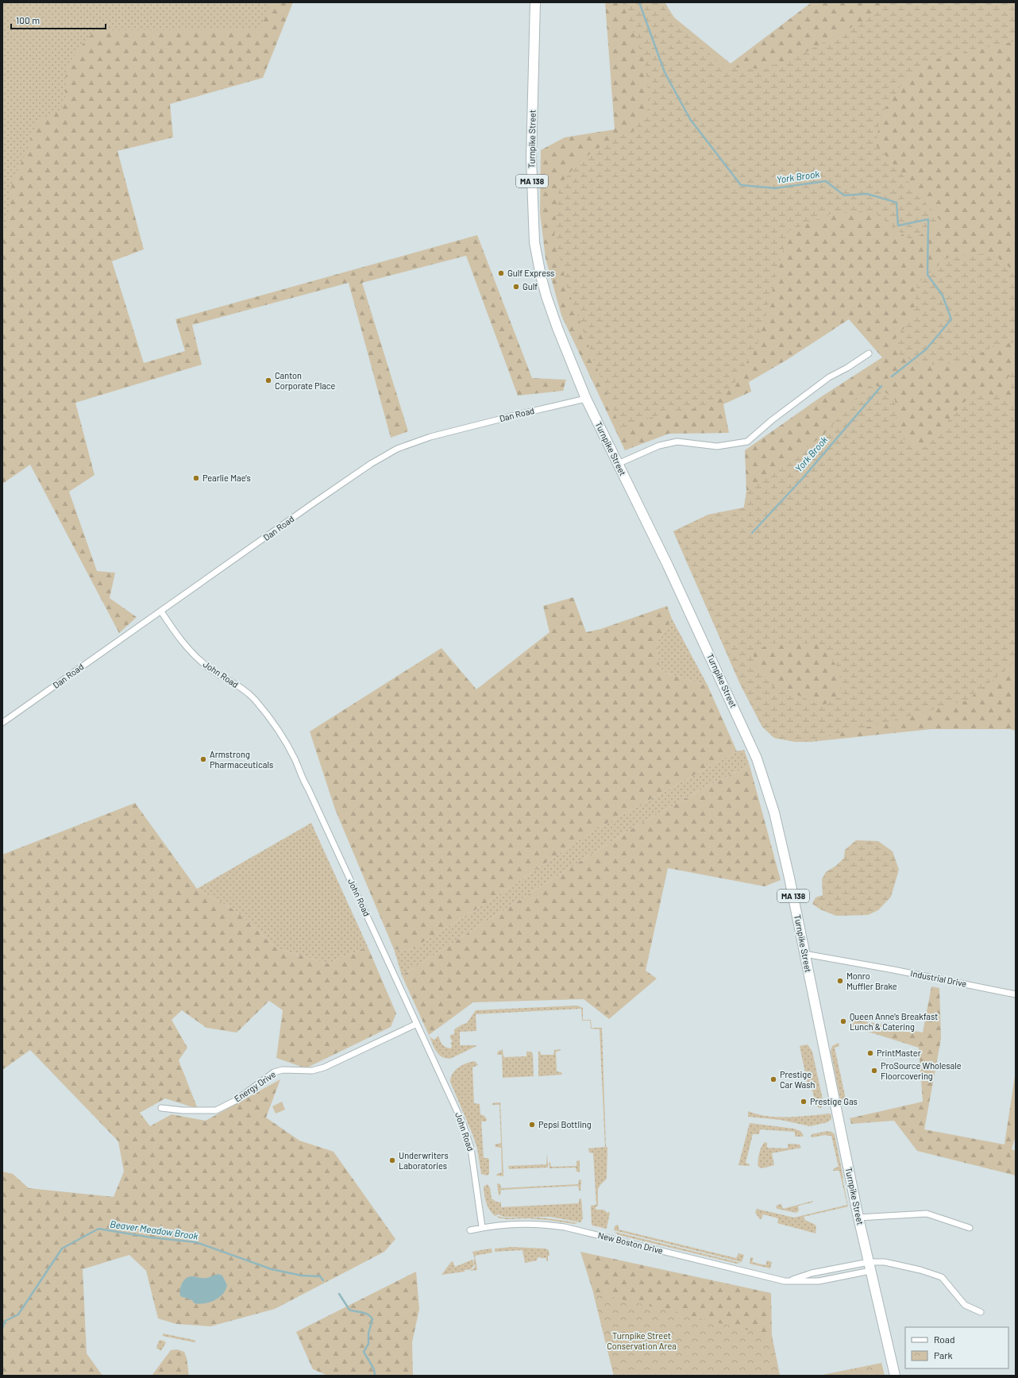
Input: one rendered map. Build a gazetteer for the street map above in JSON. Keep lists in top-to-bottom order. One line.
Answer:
{"streets":{"main road":["Turnpike Street","MA 138"],"street":["Dan Road","John Road","Industrial Drive","Energy Drive","New Boston Drive"]},"crossings":[["Turnpike Street","Dan Road"],["Turnpike Street","Industrial Drive"],["Turnpike Street","New Boston Drive"],["Dan Road","John Road"],["John Road","Energy Drive"],["John Road","New Boston Drive"]],"water":["York Brook","Beaver Meadow Brook"],"parks":["Turnpike Street Conservation Area"],"places":["Gulf Express","Gulf","Canton Corporate Place","Pearlie Mae's","Armstrong Pharmaceuticals","Monro Muffler Brake","Queen Anne's Breakfast Lunch & Catering","PrintMaster","ProSource Wholesale Floorcovering","Prestige Car Wash","Prestige Gas","Pepsi Bottling","Underwriters Laboratories"],"legend":["Road","Park"],"scale_bar":"100 m"}
